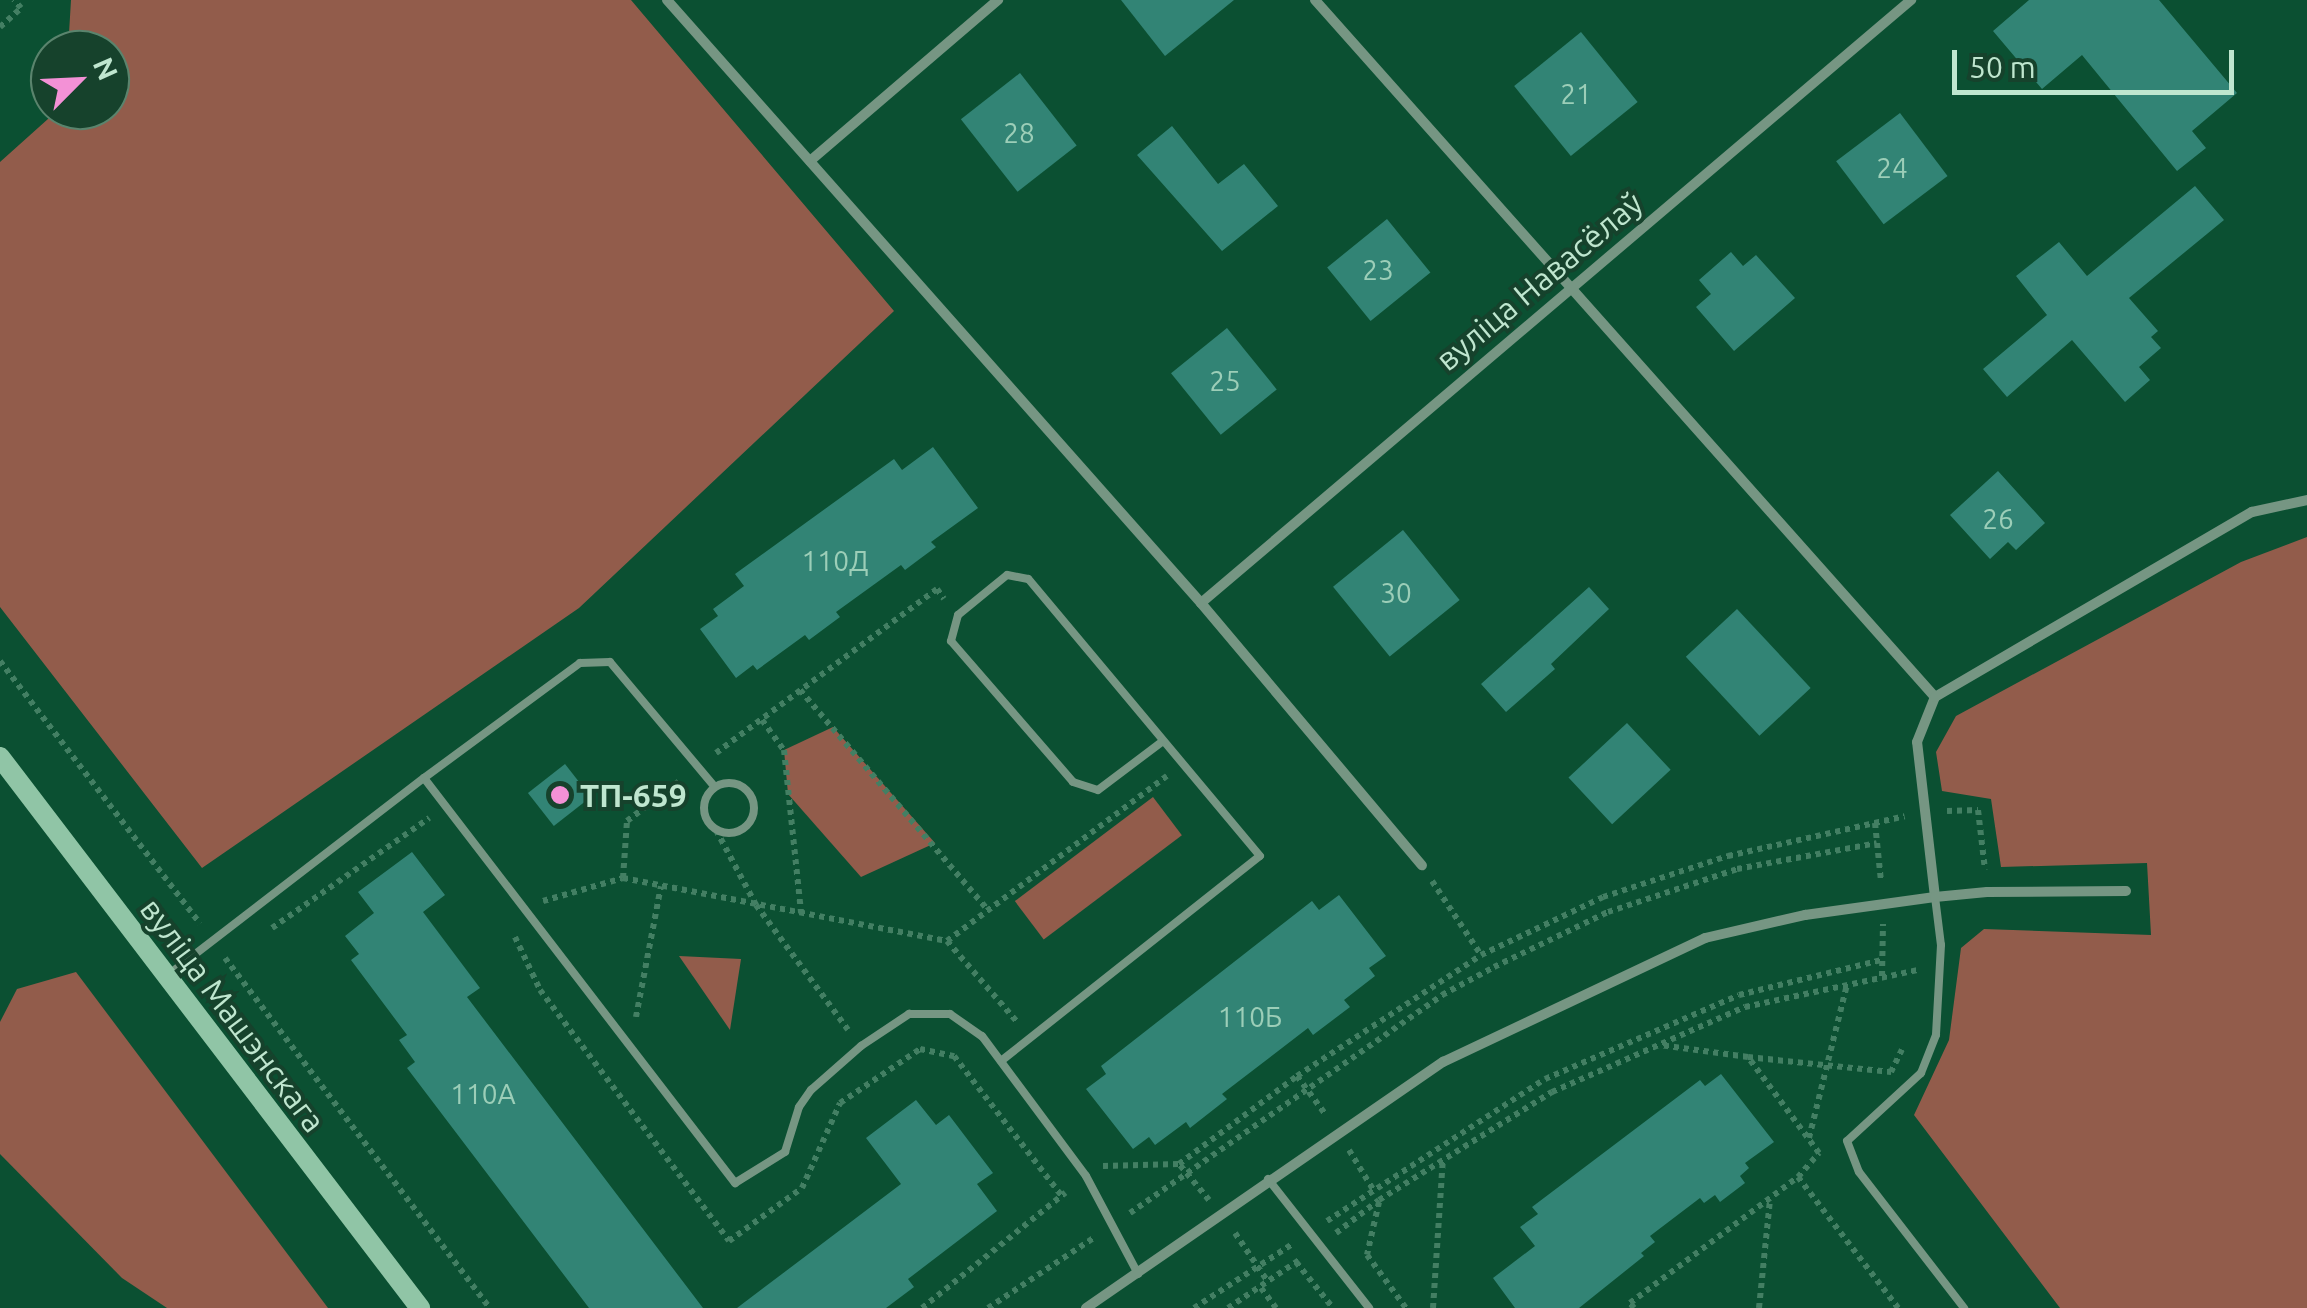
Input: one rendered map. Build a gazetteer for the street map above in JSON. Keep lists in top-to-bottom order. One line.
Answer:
{"streets":{"main road":["вуліца Машэнскага"],"street":["вуліца Навасёлаў"]},"places":["ТП-659"],"house_numbers":["21","28","24","23","25","26","110Д","30","110Б","110А"],"scale_bar":"50 m","north":"top right"}
